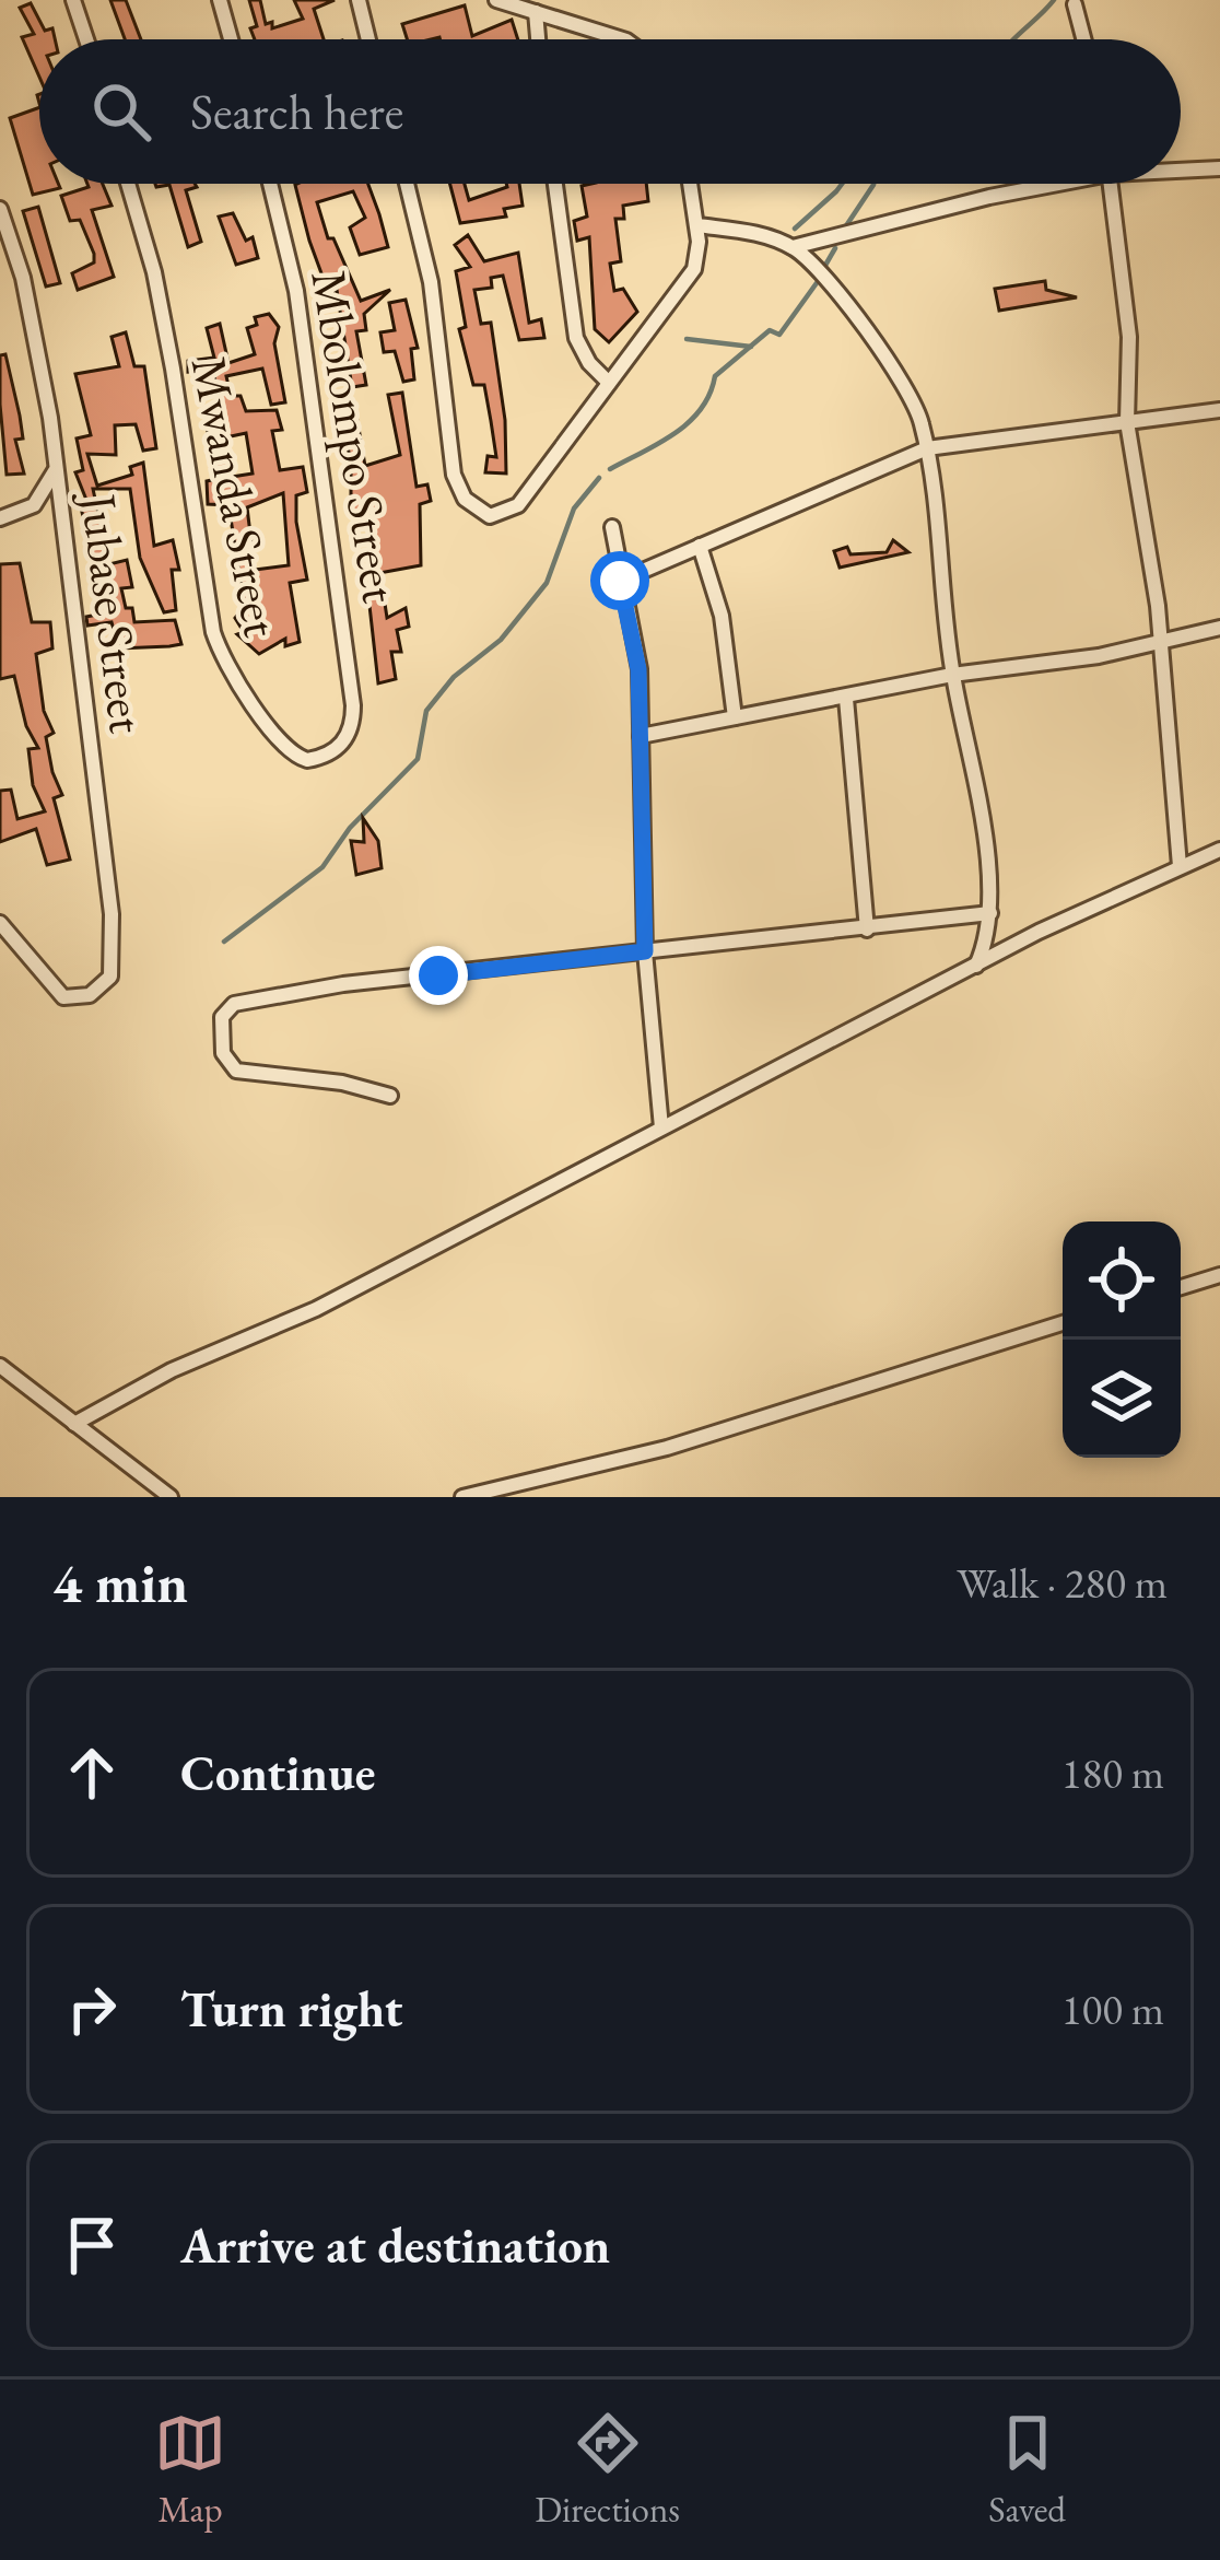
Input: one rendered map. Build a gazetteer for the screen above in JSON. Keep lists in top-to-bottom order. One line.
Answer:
{"streets":{"street":["Mbolompo Street","Mwanda Street","Jubase Street"]},"crossings":[["Mbolompo Street","Mwanda Street"]],"page":{"search":"Search here","heading":["4 min","Walk · 280 m"],"list":[["Continue","180 m"],["Turn right","100 m"],"Arrive at destination"],"nav":["Map","Directions","Saved"]}}
